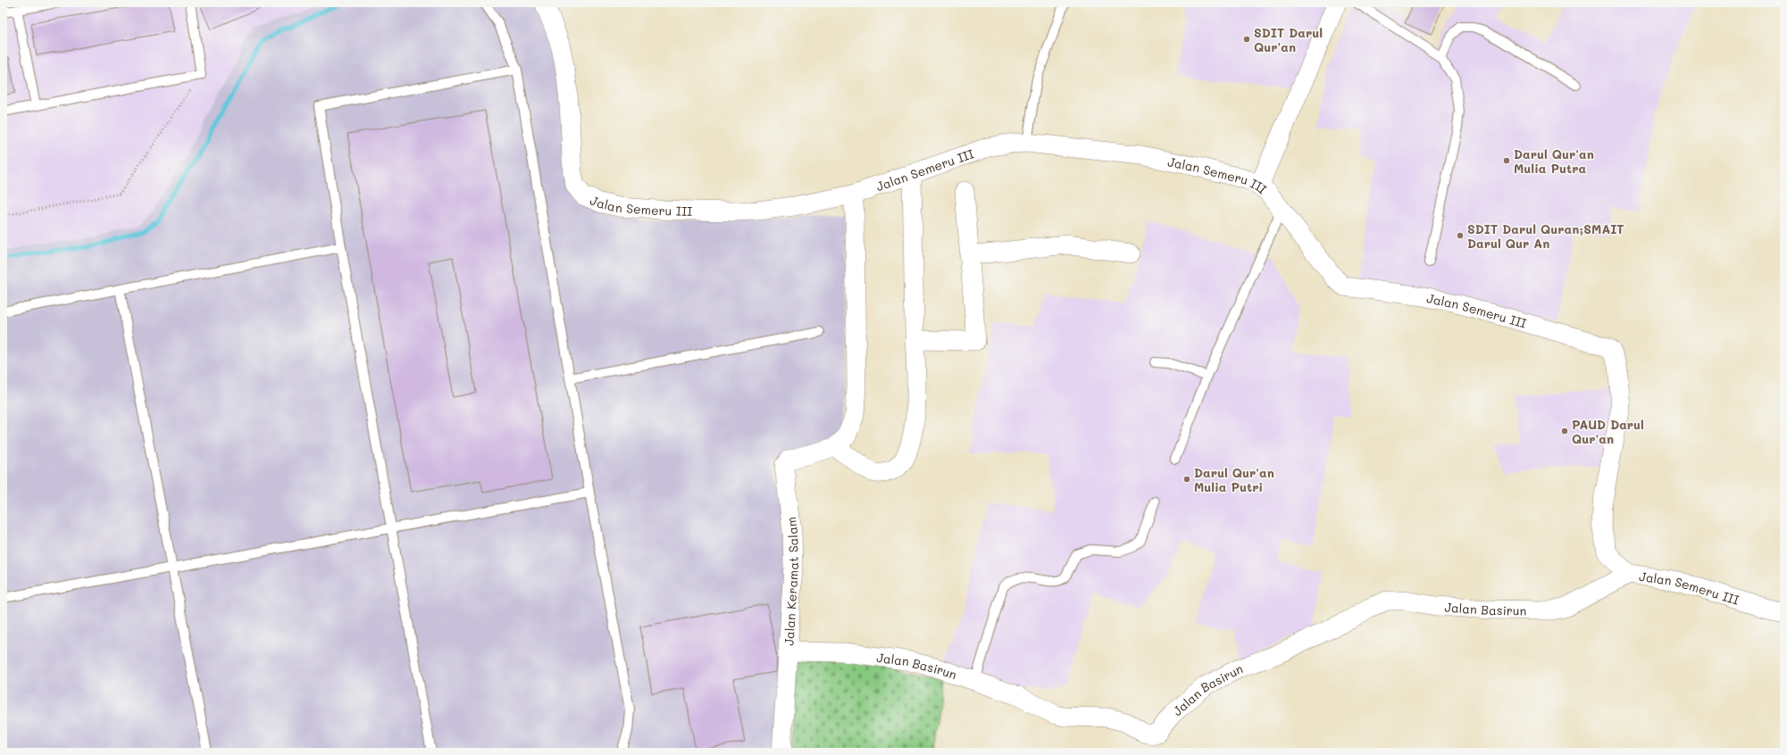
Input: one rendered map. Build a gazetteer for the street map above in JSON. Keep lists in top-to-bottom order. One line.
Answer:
{"streets":{"street":["Jalan Semeru III","Jalan Keramat Salam","Jalan Basirun"]},"crossings":[["Jalan Semeru III","Jalan Basirun"],["Jalan Keramat Salam","Jalan Basirun"]],"places":["SDIT Darul Qur'an","Darul Qur'an Mulia Putra","SDIT Darul Quran;SMAIT Darul Qur An","PAUD Darul Qur'an","Darul Qur'an Mulia Putri"]}
